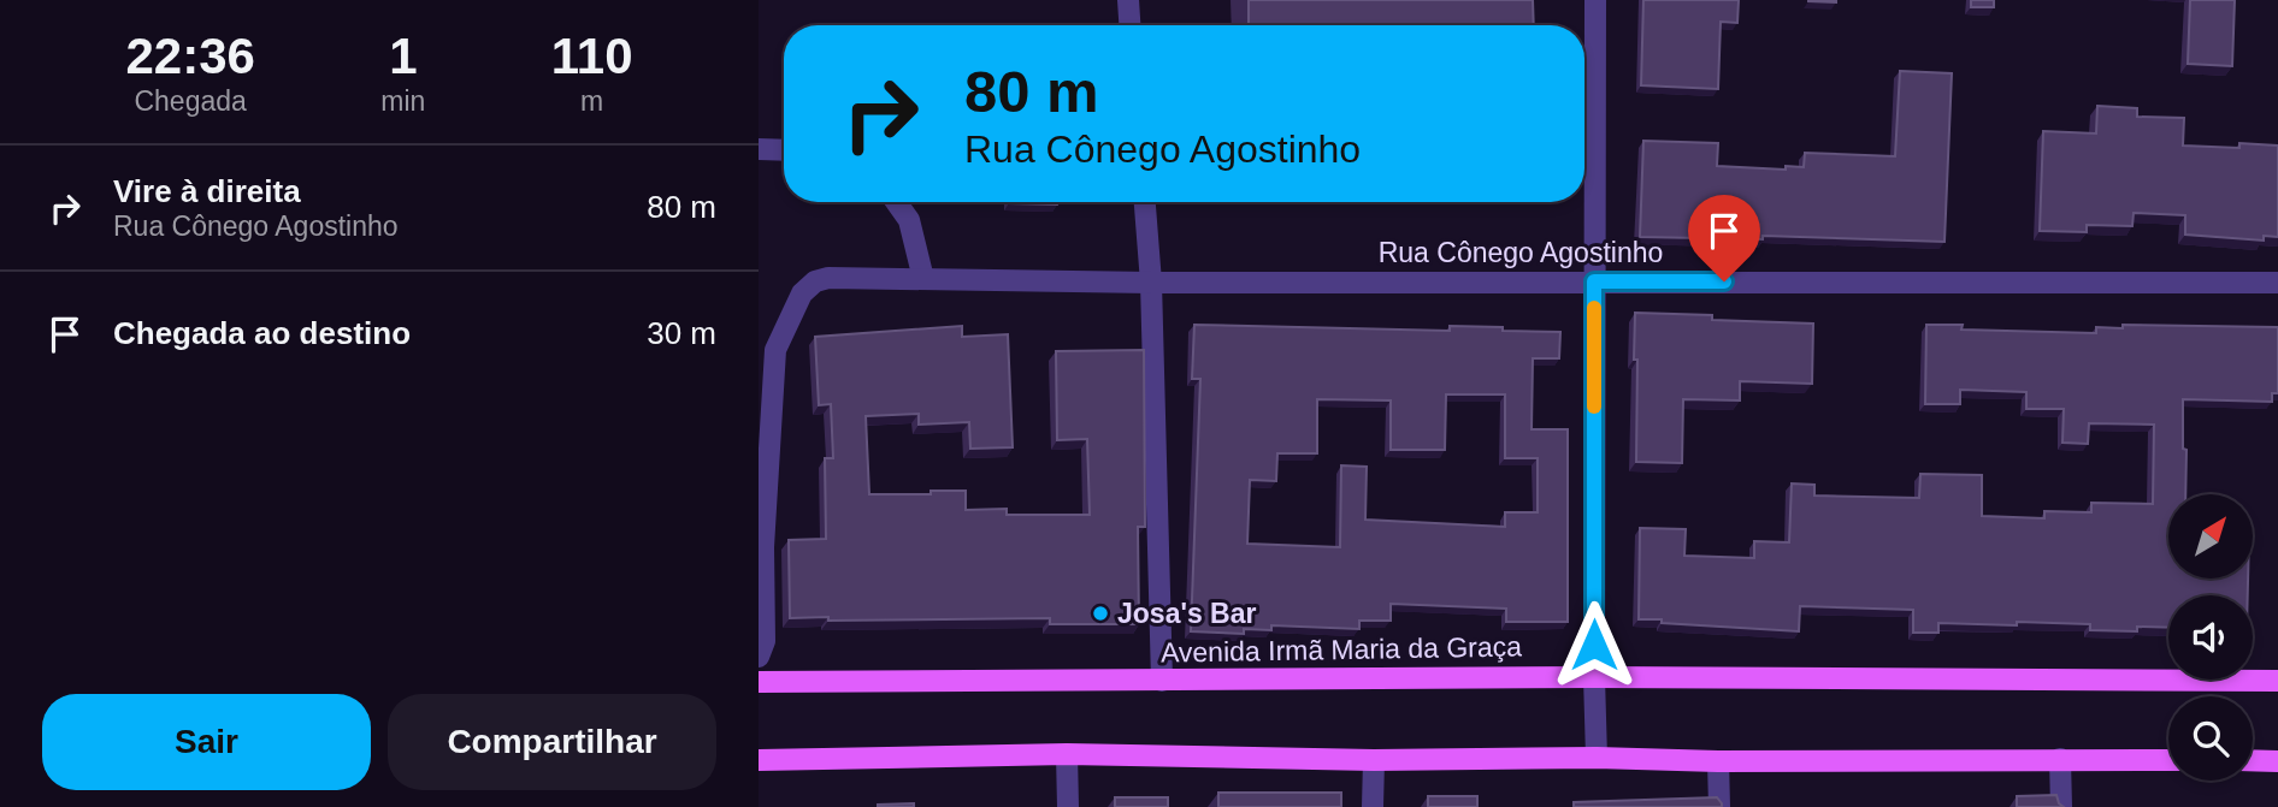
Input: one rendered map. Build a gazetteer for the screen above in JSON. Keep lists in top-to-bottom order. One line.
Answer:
{"streets":{"main road":["Avenida Irmã Maria da Graça"],"street":["Rua Cônego Agostinho"]},"places":["Josa's Bar"],"north":"top right","page":{"eta":["22:36","Chegada","1","min","110","m"],"turn":["80 m","Rua Cônego Agostinho"],"list":[{"name":"Vire à direita","note":"Rua Cônego Agostinho","value":"80 m"},{"name":"Chegada ao destino","value":"30 m"}],"buttons":["Sair","Compartilhar"]}}
